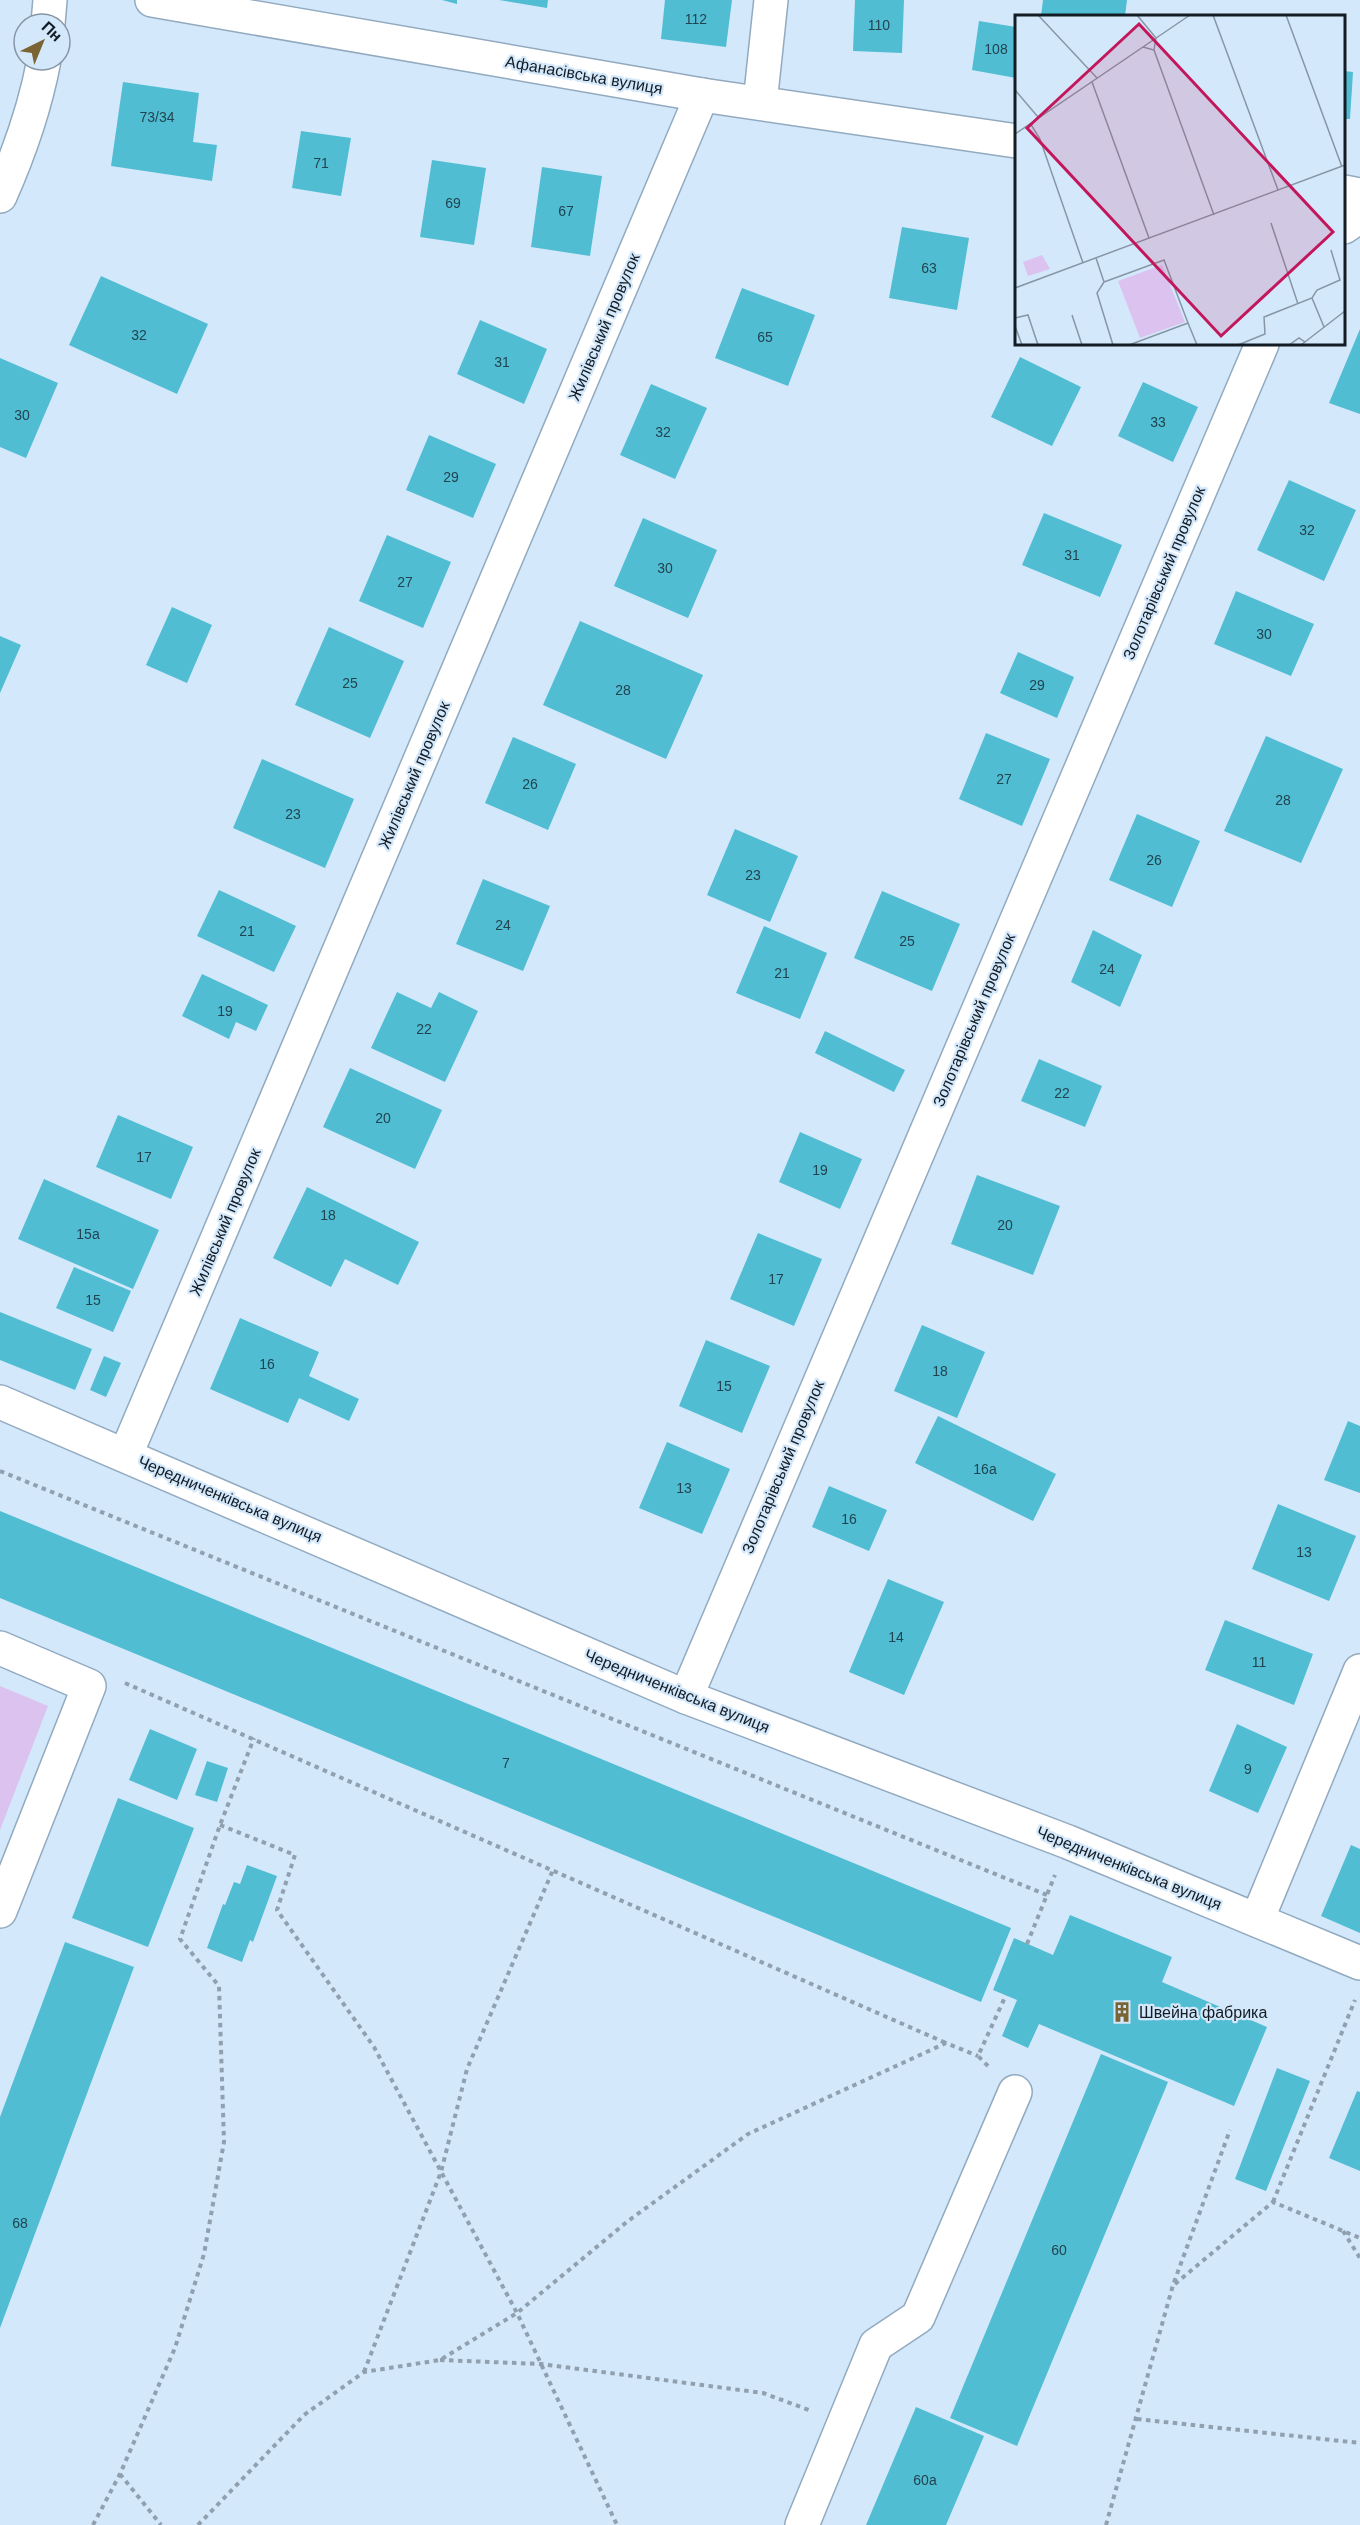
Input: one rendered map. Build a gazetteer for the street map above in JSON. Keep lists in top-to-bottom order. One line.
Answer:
{"streets":{"street":["Афанасівська вулиця","Жилівський провулок","Золотарівський провулок","Чередниченківська вулиця"]},"crossings":[["Афанасівська вулиця","Жилівський провулок"],["Жилівський провулок","Чередниченківська вулиця"],["Золотарівський провулок","Чередниченківська вулиця"]],"places":{"building":["Швейна фабрика"]},"house_numbers":["112","110","108","73/34","71","69","67","63","32","65","31","30","33","32","29","32","31","30","27","30","25","29","28","27","26","28","23","26","23","24","21","25","24","21","19","22","22","20","17","19","18","20","15а","17","15","16","18","15","16а","13","16","13","14","11","7","9","68","60","60а"],"north":"top right"}
